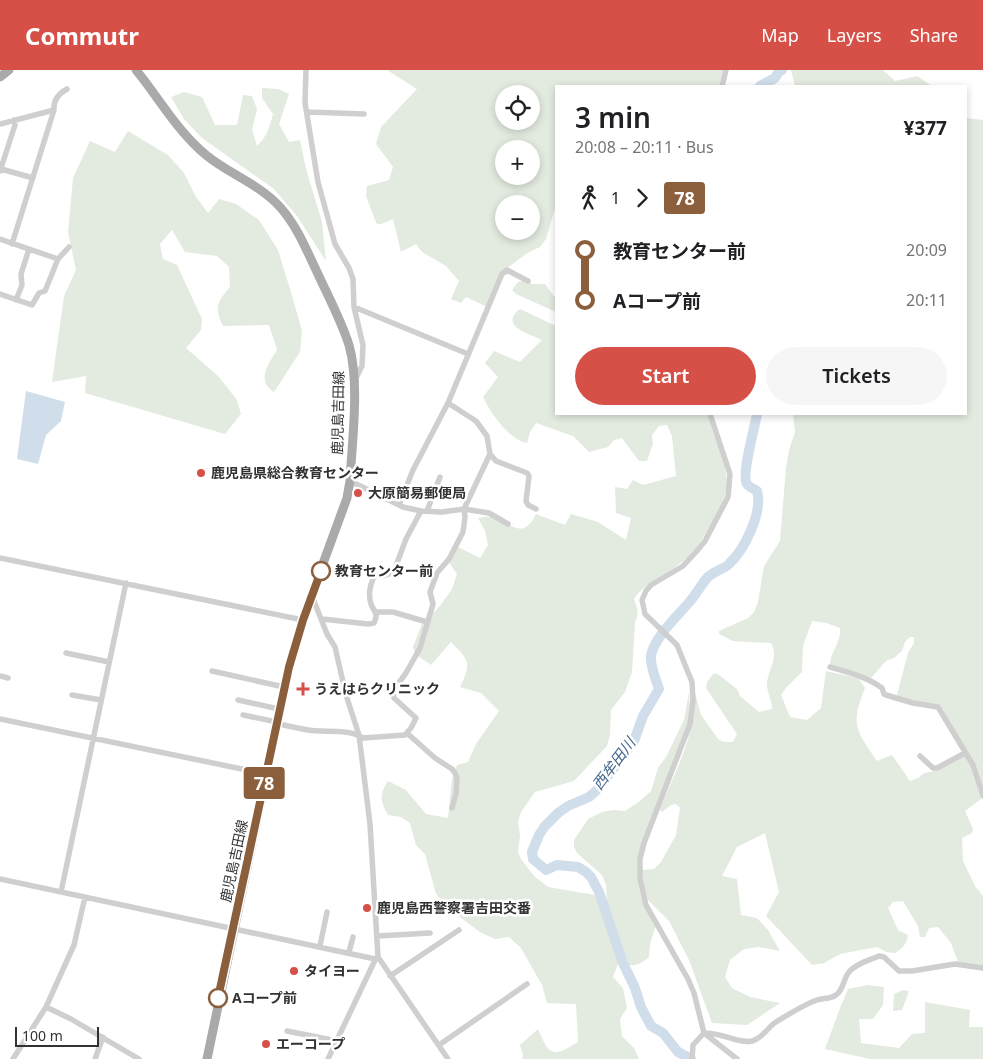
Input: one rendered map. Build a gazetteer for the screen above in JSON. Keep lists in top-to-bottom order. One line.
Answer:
{"streets":{"main road":["鹿児島吉田線"]},"water":["西牟田川"],"places":{"other":["鹿児島県総合教育センター","大原簡易郵便局","教育センター前","鹿児島西警察署吉田交番","タイヨー","Aコープ前","エーコープ"],"health":["うえはらクリニック"]},"lines":["bus line 78"],"scale_bar":"100 m","page":{"header":"Commutr","nav":["Map","Layers","Share"],"on_map":"78","map_buttons":["+","−"],"heading":["3 min","20:08 – 20:11 · Bus","¥377"],"legs":["1","78"],"list":[{"name":"教育センター前","value":"20:09"},{"name":"Aコープ前","value":"20:11"}],"buttons":["Start","Tickets"],"scale":"100 m"}}
